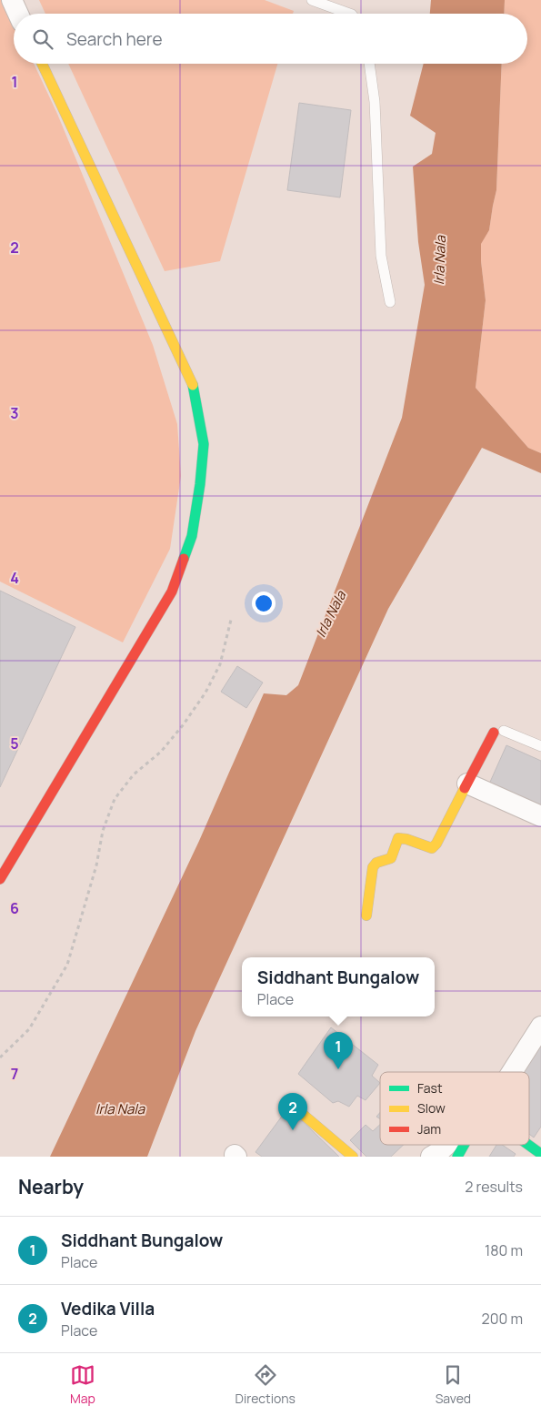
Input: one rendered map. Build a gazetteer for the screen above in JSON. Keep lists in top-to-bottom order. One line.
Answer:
{"water":["Irla Nala"],"legend":["Fast","Slow","Jam"],"page":{"search":"Search here","popup":["Siddhant Bungalow","Place"],"pins":["1","2"],"heading":["Nearby","2 results"],"list":[{"mark":"1","name":"Siddhant Bungalow","note":"Place","value":"180 m"},{"mark":"2","name":"Vedika Villa","note":"Place","value":"200 m"}],"nav":["Map","Directions","Saved"]},"grid":{"rows":["1","2","3","4","5","6","7"]}}
